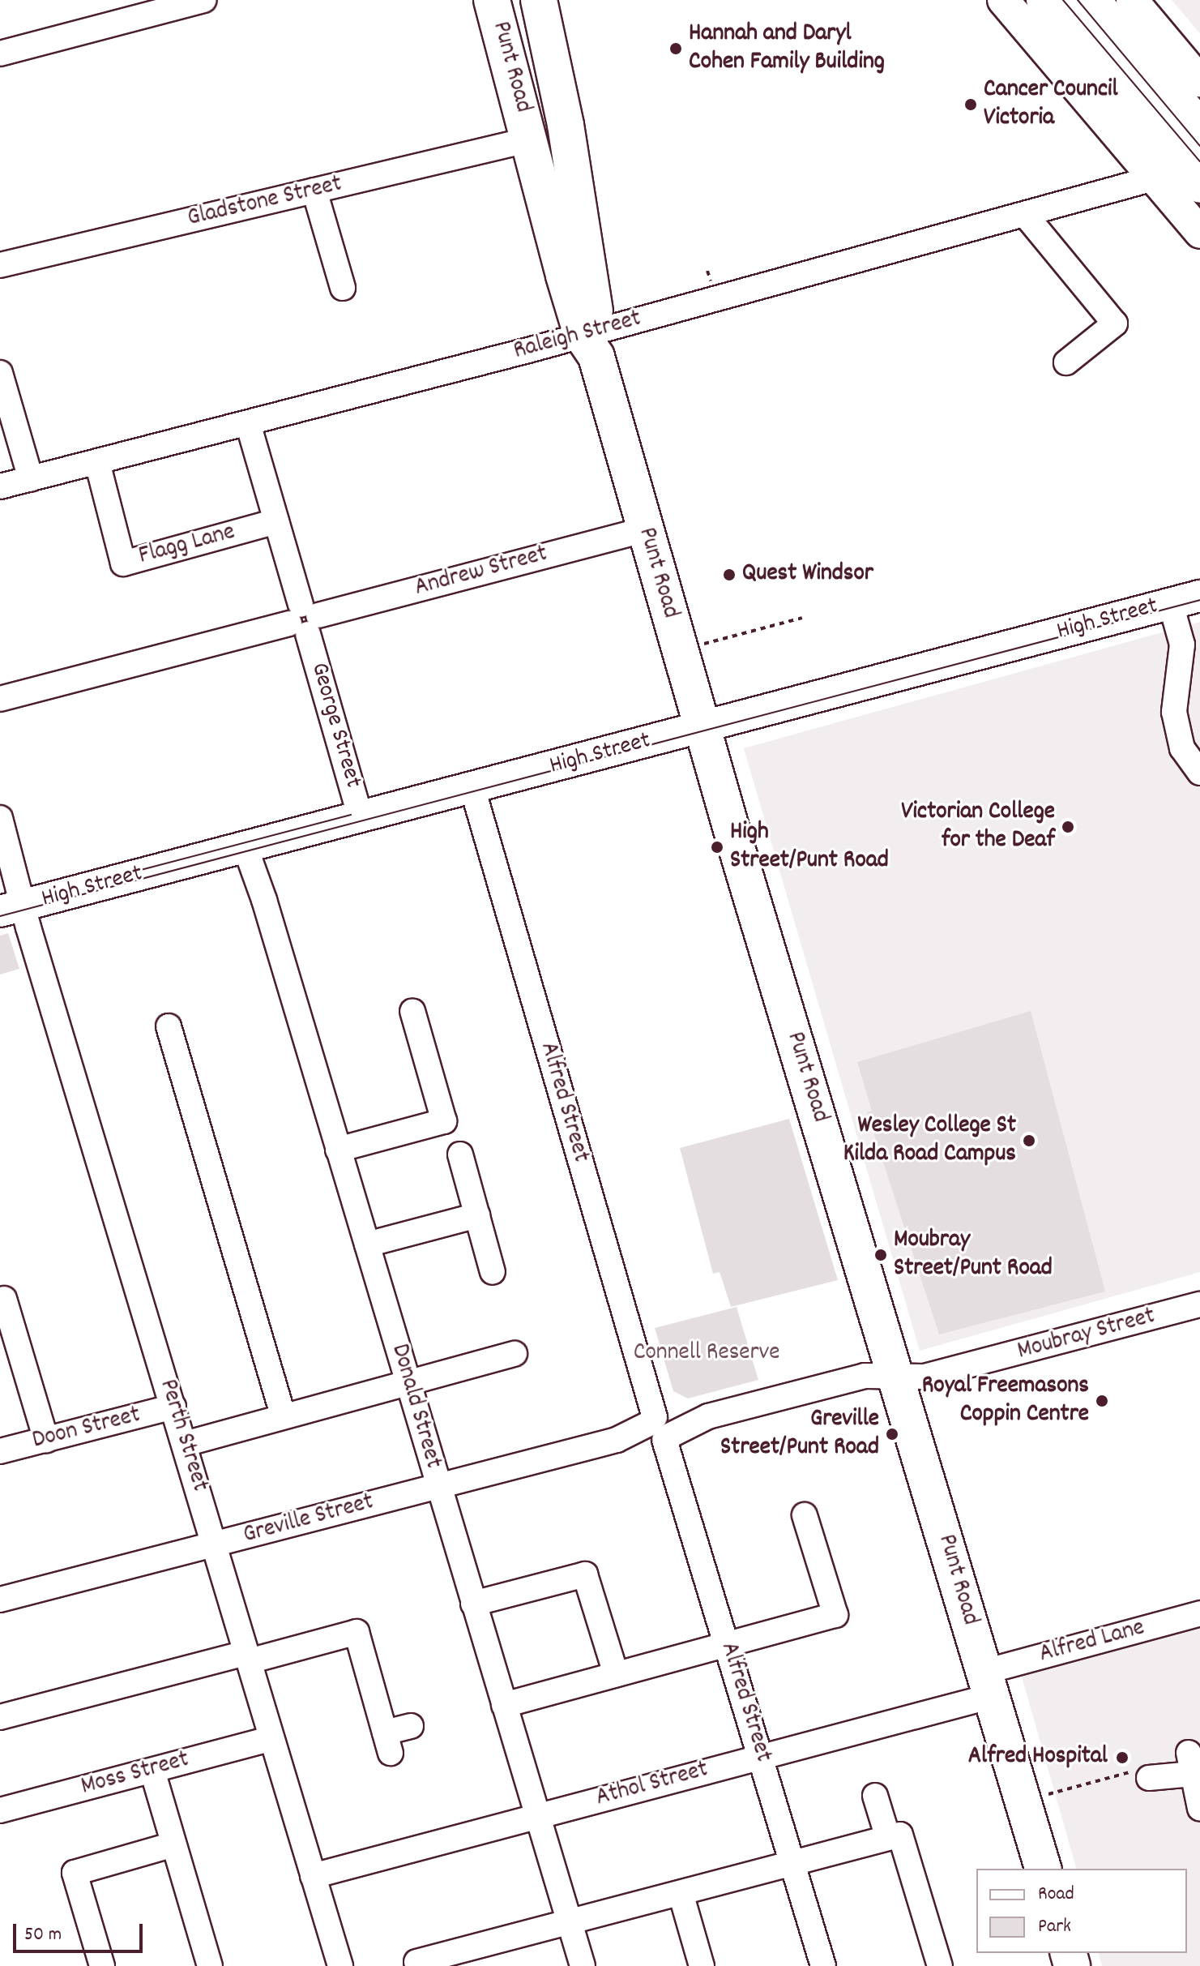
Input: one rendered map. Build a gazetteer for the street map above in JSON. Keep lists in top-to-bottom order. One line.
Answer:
{"streets":{"highway":["Punt Road"],"main road":["High Street"],"street":["Gladstone Street","Raleigh Street","Flagg Lane","Andrew Street","George Street","Alfred Street","Moubray Street","Donald Street","Doon Street","Perth Street","Greville Street","Alfred Lane","Moss Street","Athol Street"]},"crossings":[["Punt Road","Gladstone Street"],["Punt Road","Raleigh Street"],["Punt Road","Andrew Street"],["Punt Road","High Street"],["Punt Road","Moubray Street"],["Punt Road","Greville Street"],["Punt Road","Alfred Lane"],["Punt Road","Athol Street"],["Raleigh Street","Flagg Lane"],["Raleigh Street","George Street"],["Flagg Lane","George Street"],["Andrew Street","George Street"],["High Street","George Street"],["High Street","Alfred Street"],["High Street","Donald Street"],["High Street","Perth Street"],["Alfred Street","Greville Street"],["Alfred Street","Athol Street"],["Moubray Street","Greville Street"],["Donald Street","Greville Street"],["Donald Street","Athol Street"],["Doon Street","Perth Street"],["Perth Street","Greville Street"],["Perth Street","Moss Street"],["Perth Street","Athol Street"],["Alfred Lane","Athol Street"]],"parks":["Connell Reserve"],"places":["Hannah and Daryl Cohen Family Building","Cancer Council Victoria","Quest Windsor","Victorian College for the Deaf","High Street/Punt Road","Wesley College St Kilda Road Campus","Moubray Street/Punt Road","Royal Freemasons Coppin Centre","Greville Street/Punt Road","Alfred Hospital"],"legend":["Road","Park"],"scale_bar":"50 m"}
